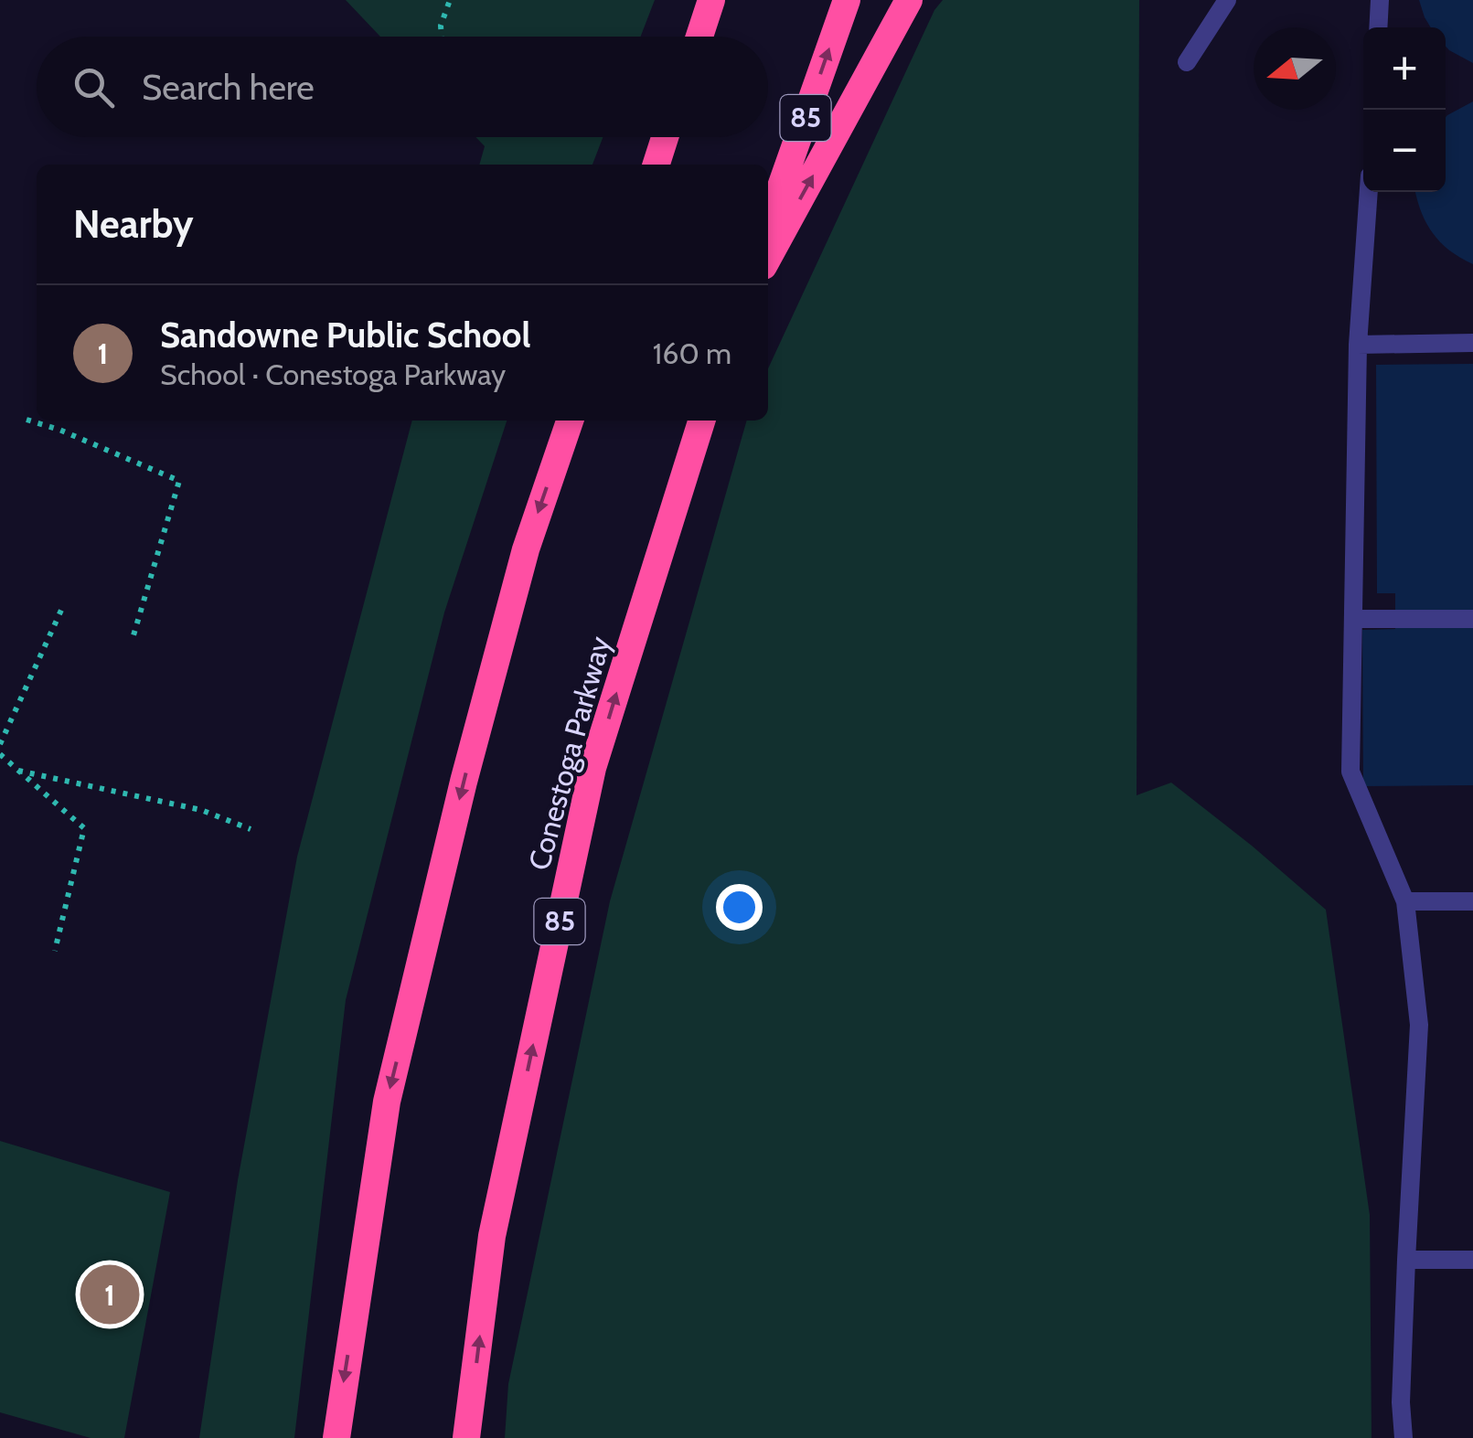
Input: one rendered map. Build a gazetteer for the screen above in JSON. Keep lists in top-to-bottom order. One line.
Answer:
{"streets":{"highway":["85","Conestoga Parkway"]},"north":"left","page":{"map_buttons":["+","−"],"search":"Search here","heading":"Nearby","list":[{"mark":"1","name":"Sandowne Public School","note":"School · Conestoga Parkway","value":"160 m"}],"pins":"1"}}
